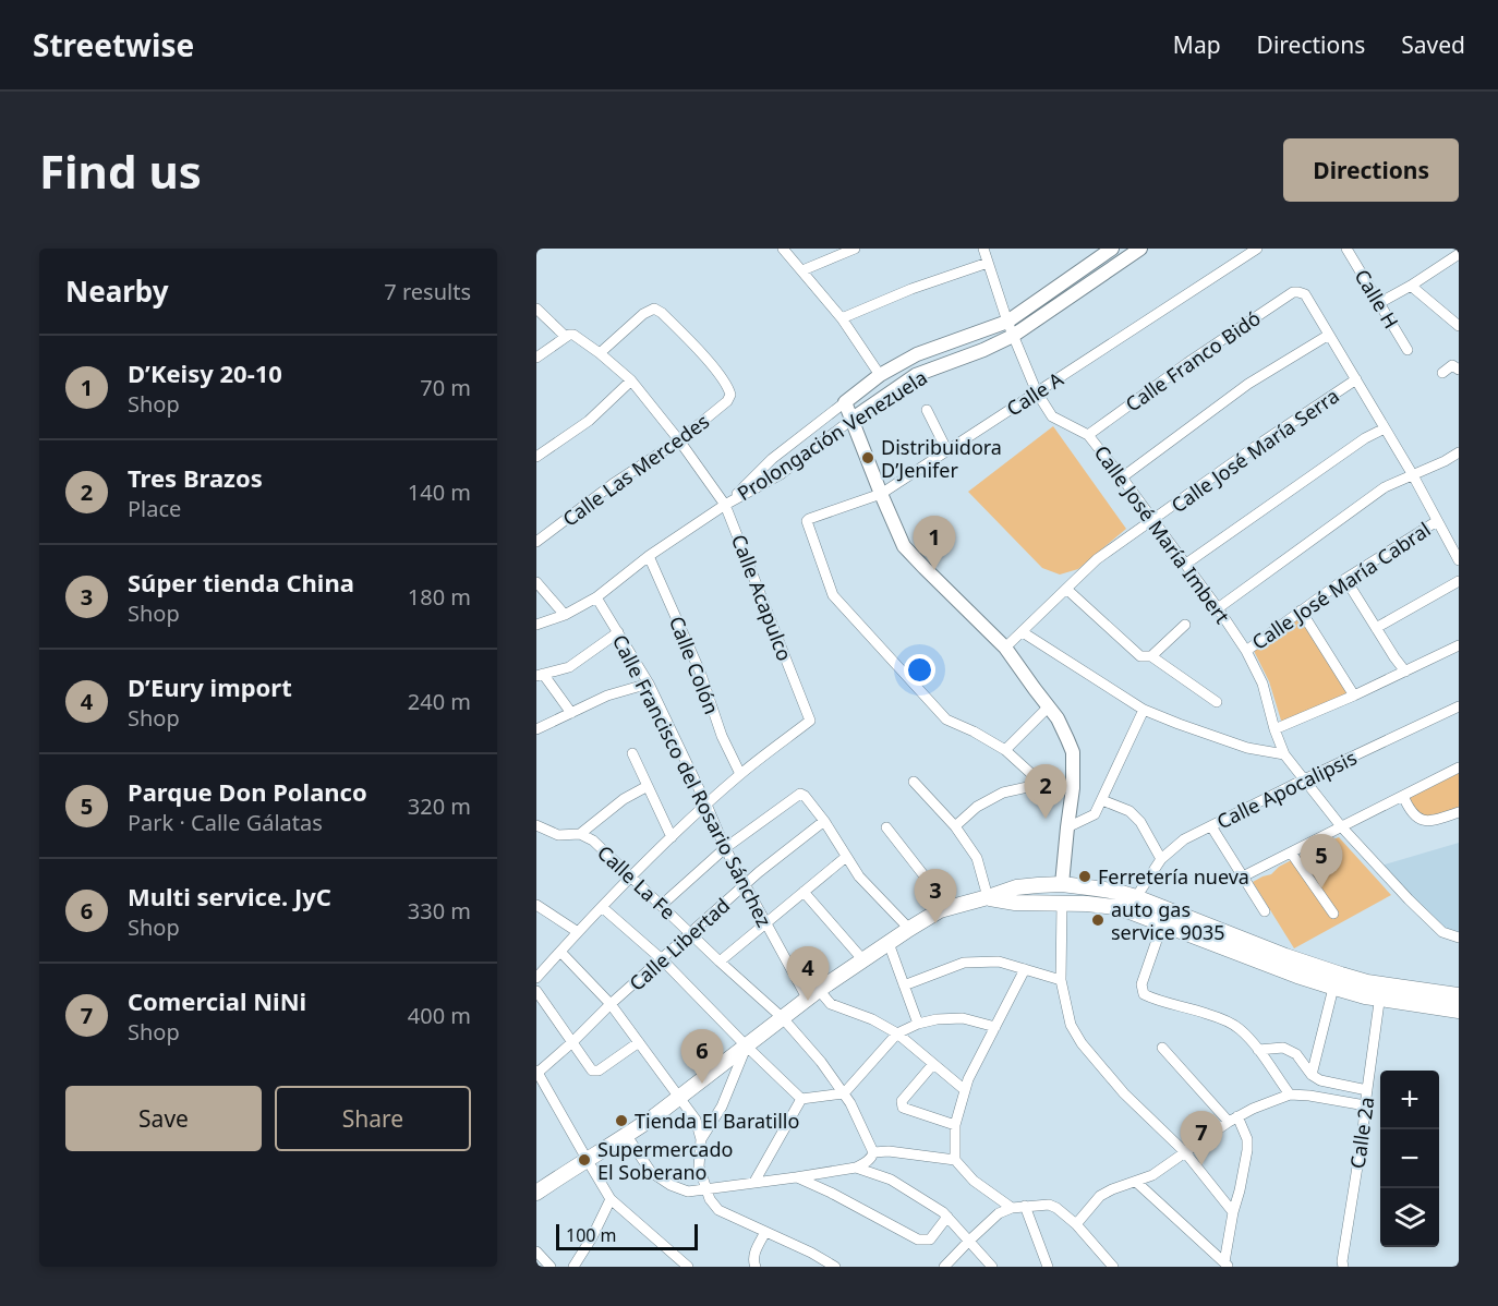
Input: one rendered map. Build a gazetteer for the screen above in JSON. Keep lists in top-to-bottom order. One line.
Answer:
{"streets":{"street":["Calle H","Calle Franco Bidó","Calle A","Prolongación Venezuela","Calle José María Serra","Calle Las Mercedes","Calle José María Imbert","Calle José María Cabral","Calle Acapulco","Calle Colón","Calle Francisco del Rosario Sánchez","Calle Apocalipsis","Calle La Fe","Calle Libertad","Calle 2a"]},"crossings":[["Calle Franco Bidó","Calle José María Imbert"],["Calle A","Calle José María Imbert"],["Prolongación Venezuela","Calle José María Imbert"],["Prolongación Venezuela","Calle Acapulco"],["Prolongación Venezuela","Calle Colón"],["Prolongación Venezuela","Calle Francisco del Rosario Sánchez"],["Calle José María Serra","Calle José María Imbert"],["Calle Las Mercedes","Calle Acapulco"],["Calle José María Imbert","Calle José María Cabral"],["Calle José María Imbert","Calle Apocalipsis"],["Calle Acapulco","Calle Colón"],["Calle Francisco del Rosario Sánchez","Calle Libertad"],["Calle La Fe","Calle Libertad"]],"places":["Distribuidora D’Jenifer","Ferretería nueva","auto gas service 9035","Tienda El Baratillo","Supermercado El Soberano"],"scale_bar":"100 m","page":{"header":"Streetwise","nav":["Map","Directions","Saved"],"buttons":["Directions",["Save","Share"]],"title":"Find us","heading":["Nearby","7 results"],"list":[{"mark":"1","name":"D’Keisy 20-10","note":"Shop","value":"70 m"},{"mark":"2","name":"Tres Brazos","note":"Place","value":"140 m"},{"mark":"3","name":"Súper tienda China","note":"Shop","value":"180 m"},{"mark":"4","name":"D’Eury import","note":"Shop","value":"240 m"},{"mark":"5","name":"Parque Don Polanco","note":"Park · Calle Gálatas","value":"320 m"},{"mark":"6","name":"Multi service. JyC","note":"Shop","value":"330 m"},{"mark":"7","name":"Comercial NiNi","note":"Shop","value":"400 m"}],"pins":["1","2","5","3","4","6","7"],"map_buttons":["+","−"],"scale":"100 m"}}
